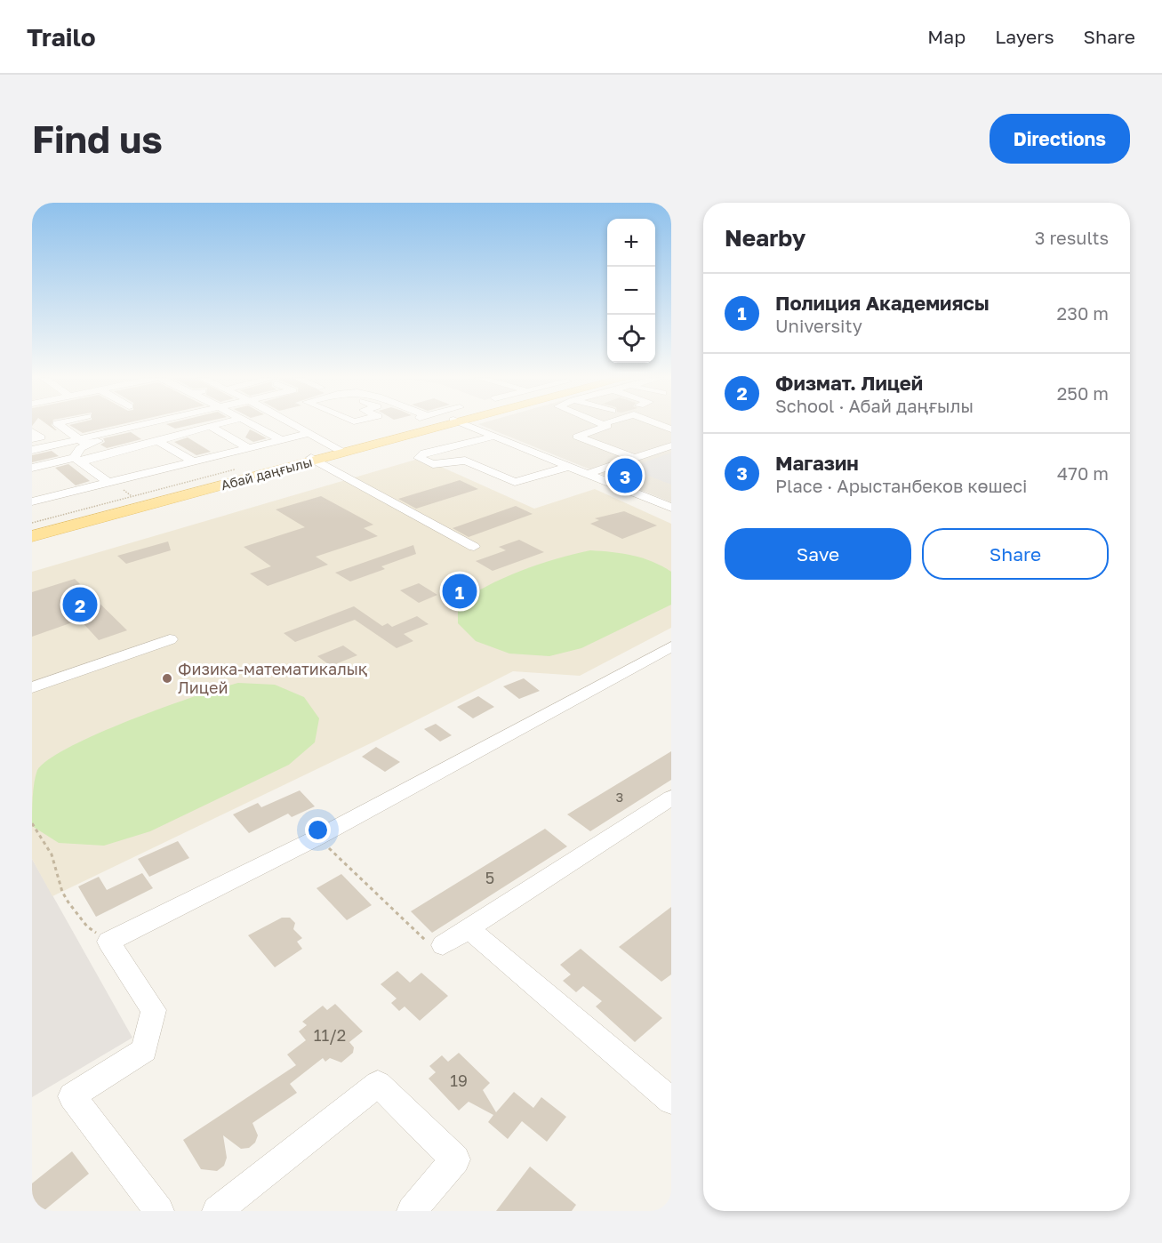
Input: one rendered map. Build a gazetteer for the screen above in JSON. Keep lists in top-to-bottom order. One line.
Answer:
{"streets":{"main road":["Абай даңғылы"]},"places":["Физика-математикалық Лицей"],"house_numbers":["3","5","11/2","19"],"page":{"header":"Trailo","nav":["Map","Layers","Share"],"buttons":["Directions",["Save","Share"]],"title":"Find us","heading":["Nearby","3 results"],"map_buttons":["+","−"],"list":[{"mark":"1","name":"Полиция Академиясы","note":"University","value":"230 m"},{"mark":"2","name":"Физмат. Лицей","note":"School · Абай даңғылы","value":"250 m"},{"mark":"3","name":"Магазин","note":"Place · Арыстанбеков көшесі","value":"470 m"}],"pins":["3","1","2"]}}
